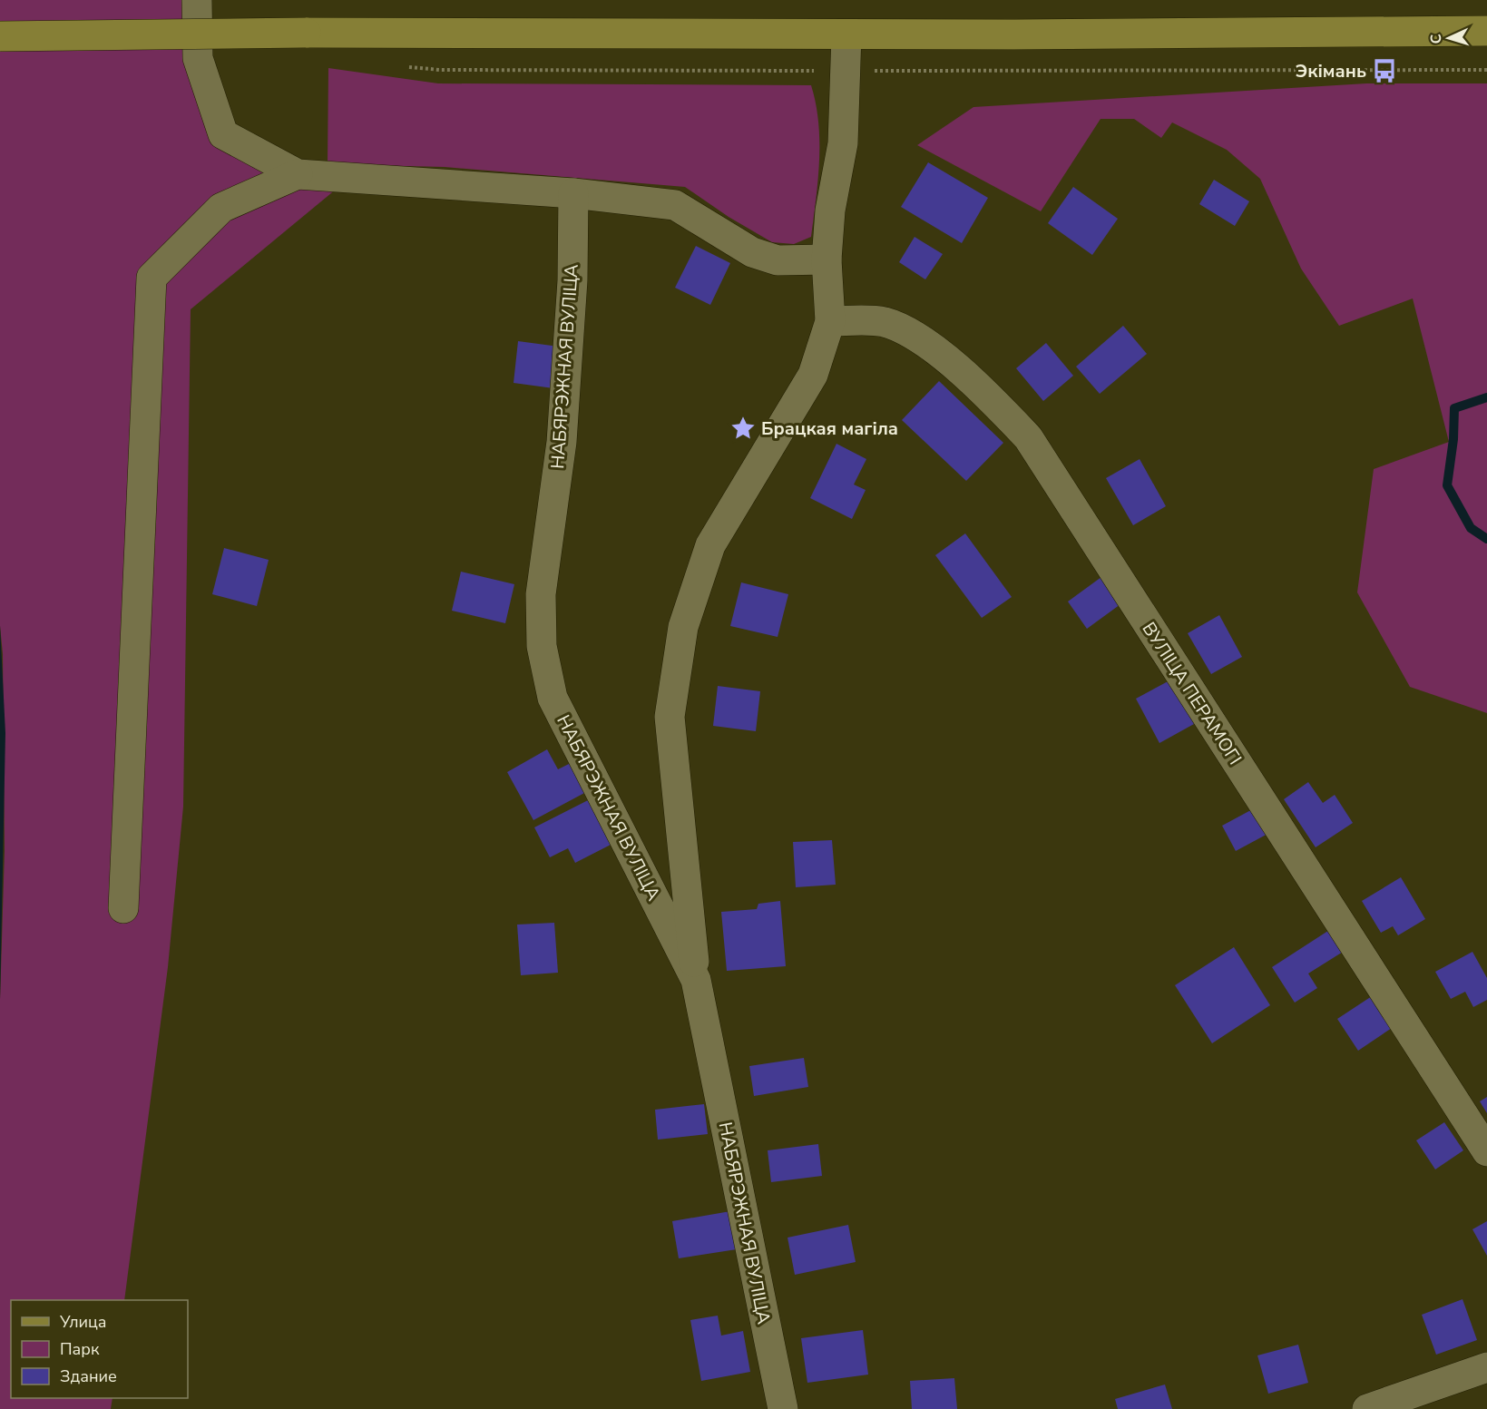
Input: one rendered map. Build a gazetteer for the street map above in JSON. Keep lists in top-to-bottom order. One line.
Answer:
{"streets":{"street":["НАБЯРЭЖНАЯ ВУЛІЦА","ВУЛІЦА ПЕРАМОГІ"]},"places":{"bus stop":["Экімань"],"place":["Брацкая магіла"]},"legend":["Улица","Парк","Здание"],"north":"left"}
